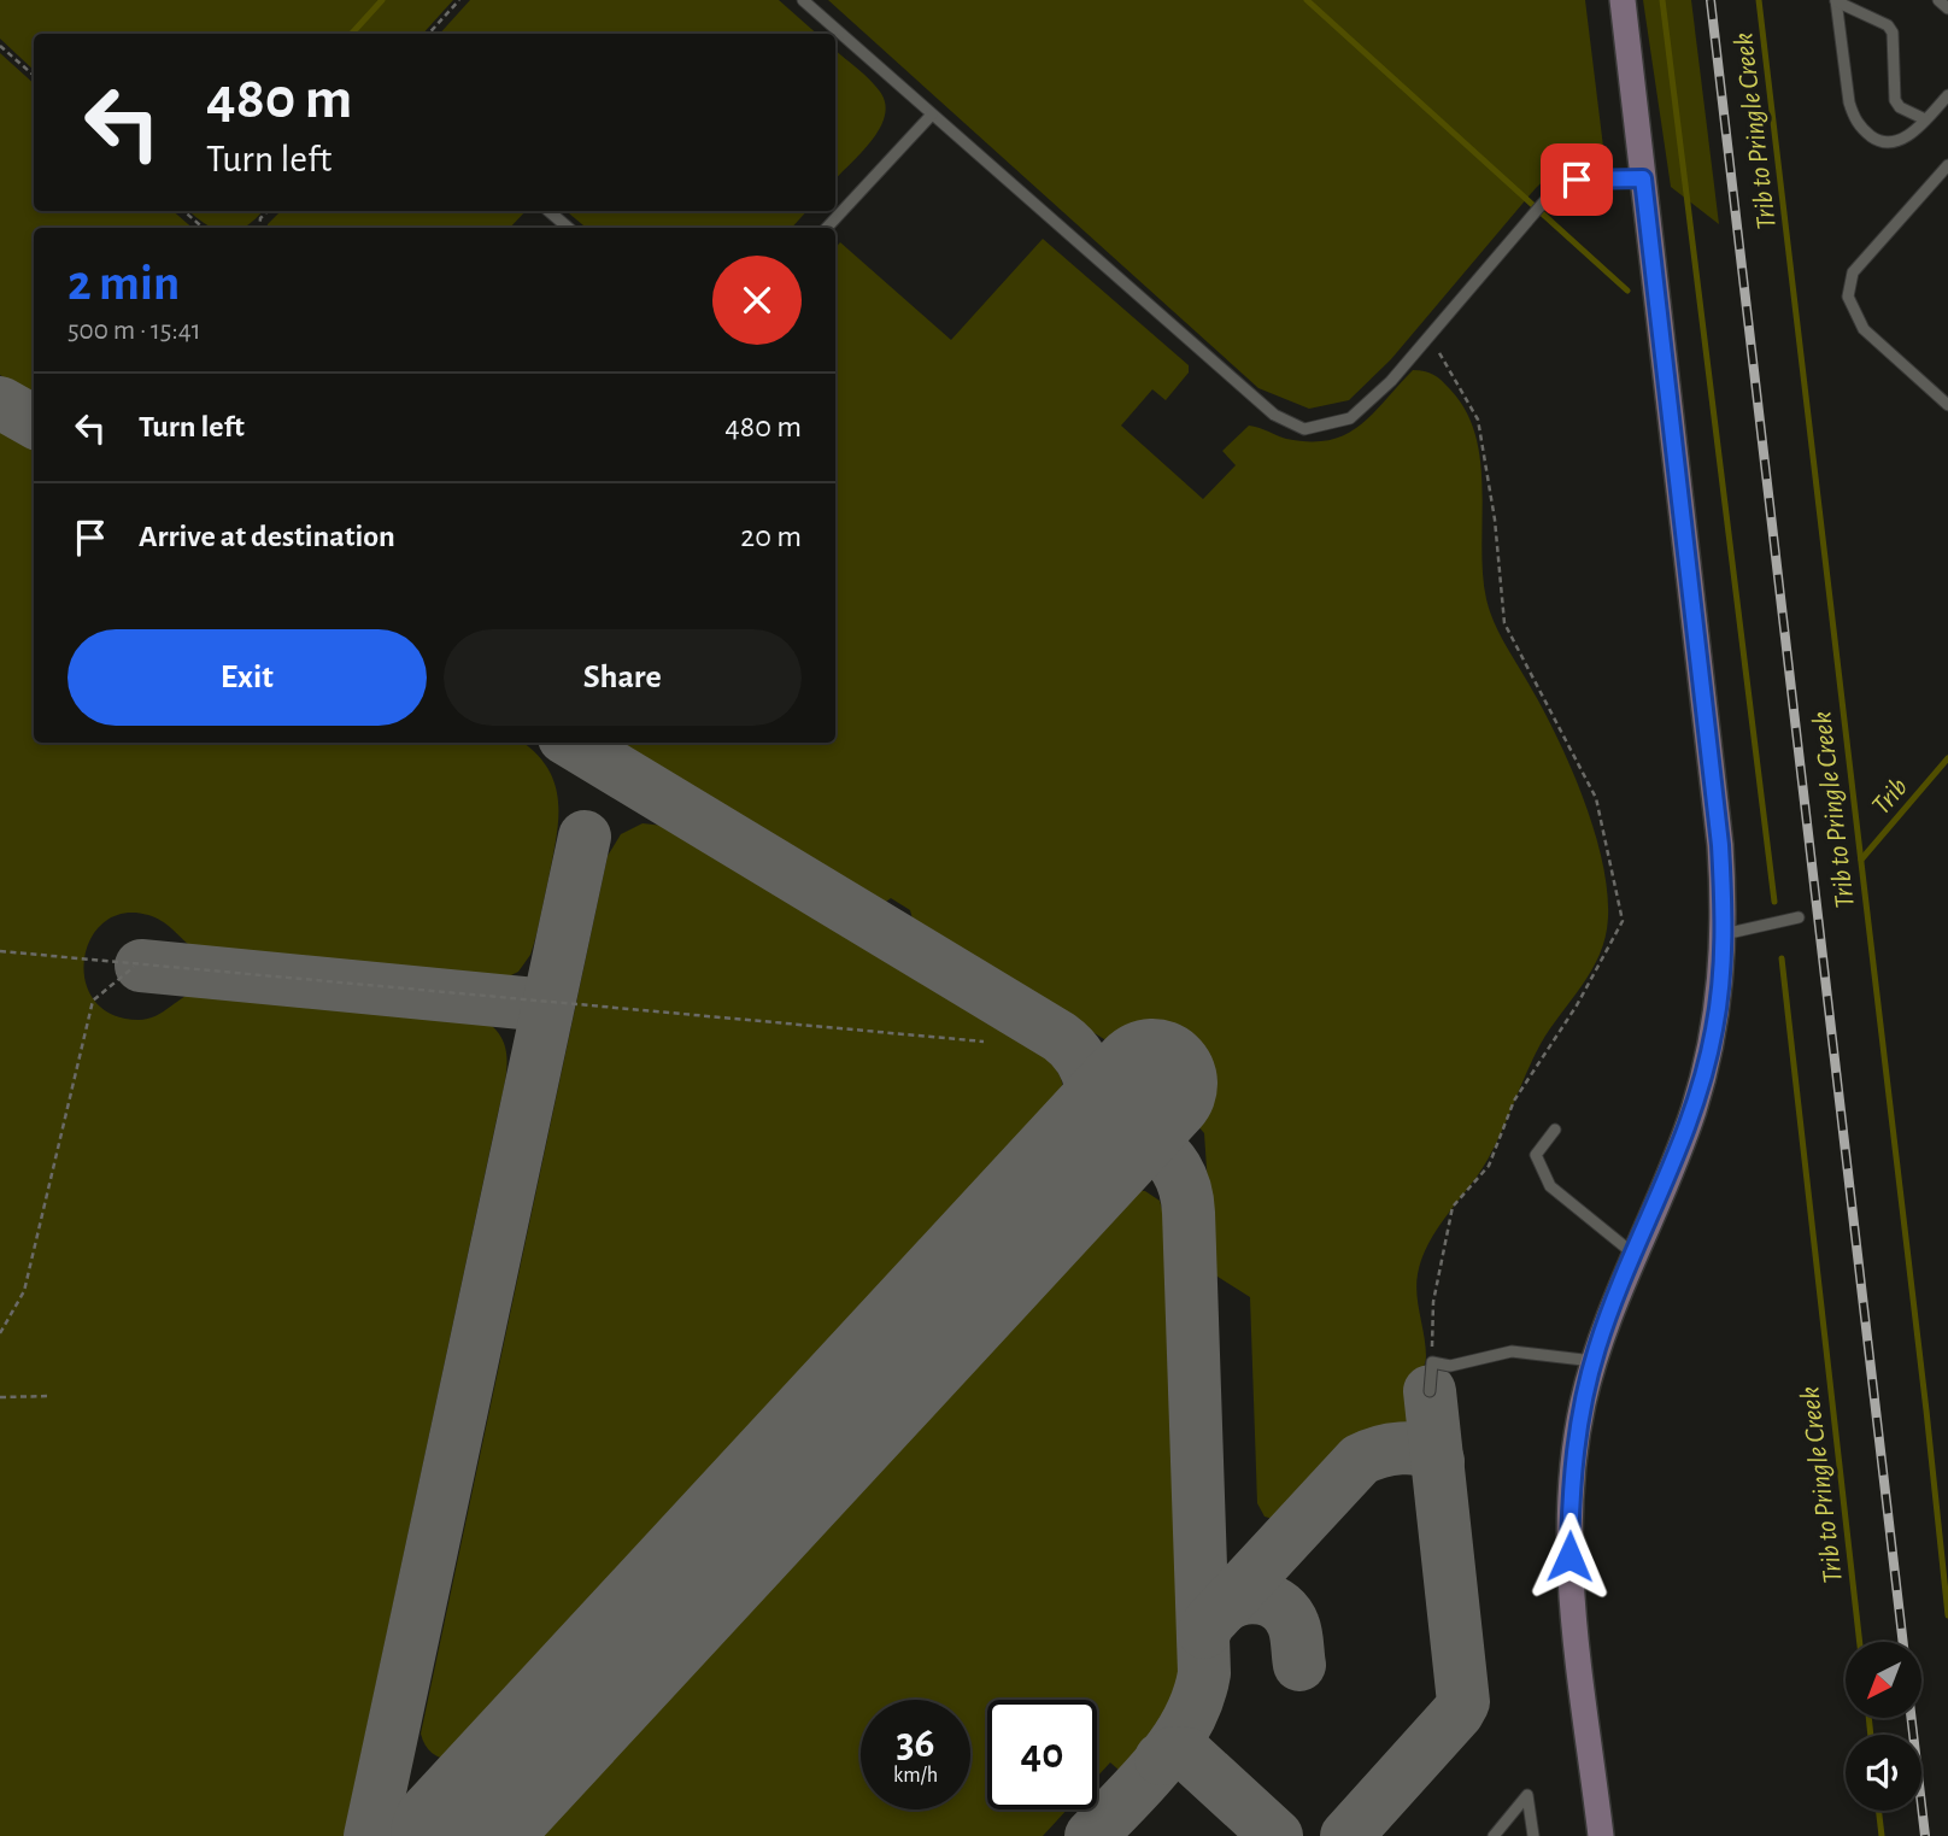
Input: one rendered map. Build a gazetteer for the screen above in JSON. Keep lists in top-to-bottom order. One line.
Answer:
{"water":["Trib to Pringle Creek","Trib"],"north":"bottom left","page":{"turn":["480 m","Turn left"],"heading":["2 min","500 m · 15:41"],"list":[{"name":"Turn left","value":"480 m"},{"name":"Arrive at destination","value":"20 m"}],"buttons":["Exit","Share"],"speed":"36 km/h","limit":"40"}}
